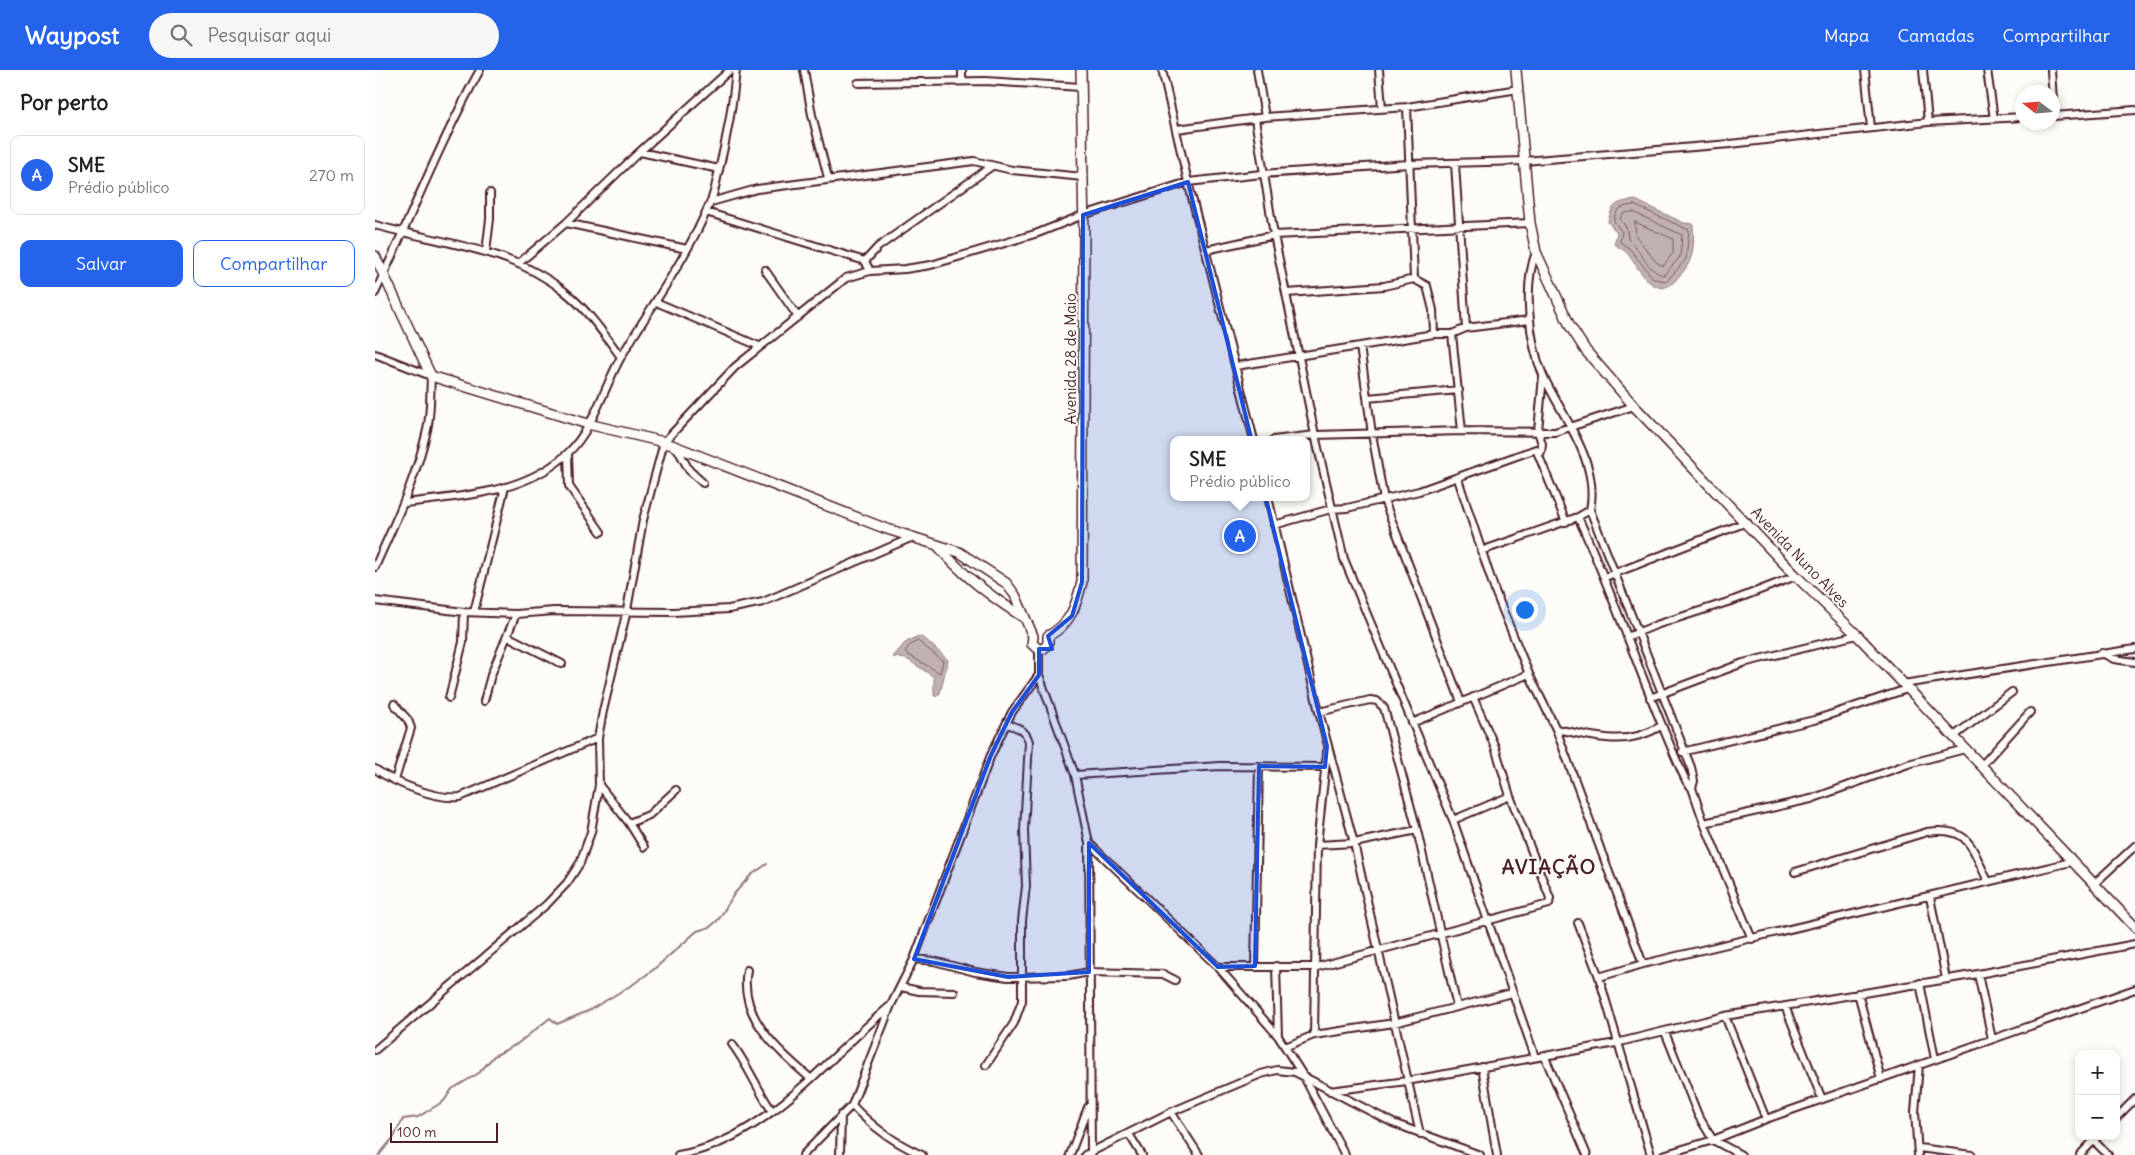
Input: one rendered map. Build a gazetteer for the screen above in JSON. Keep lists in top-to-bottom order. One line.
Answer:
{"streets":{"street":["Avenida 28 de Maio","Avenida Nuno Alves"]},"districts":["AVIAÇÃO"],"scale_bar":"100 m","north":"left","page":{"header":"Waypost","search":"Pesquisar aqui","nav":["Mapa","Camadas","Compartilhar"],"heading":"Por perto","list":[{"mark":"A","name":"SME","note":"Prédio público","value":"270 m"}],"buttons":["Salvar","Compartilhar"],"popup":["SME","Prédio público"],"pins":"A","map_buttons":["+","−"],"scale":"100 m"}}
